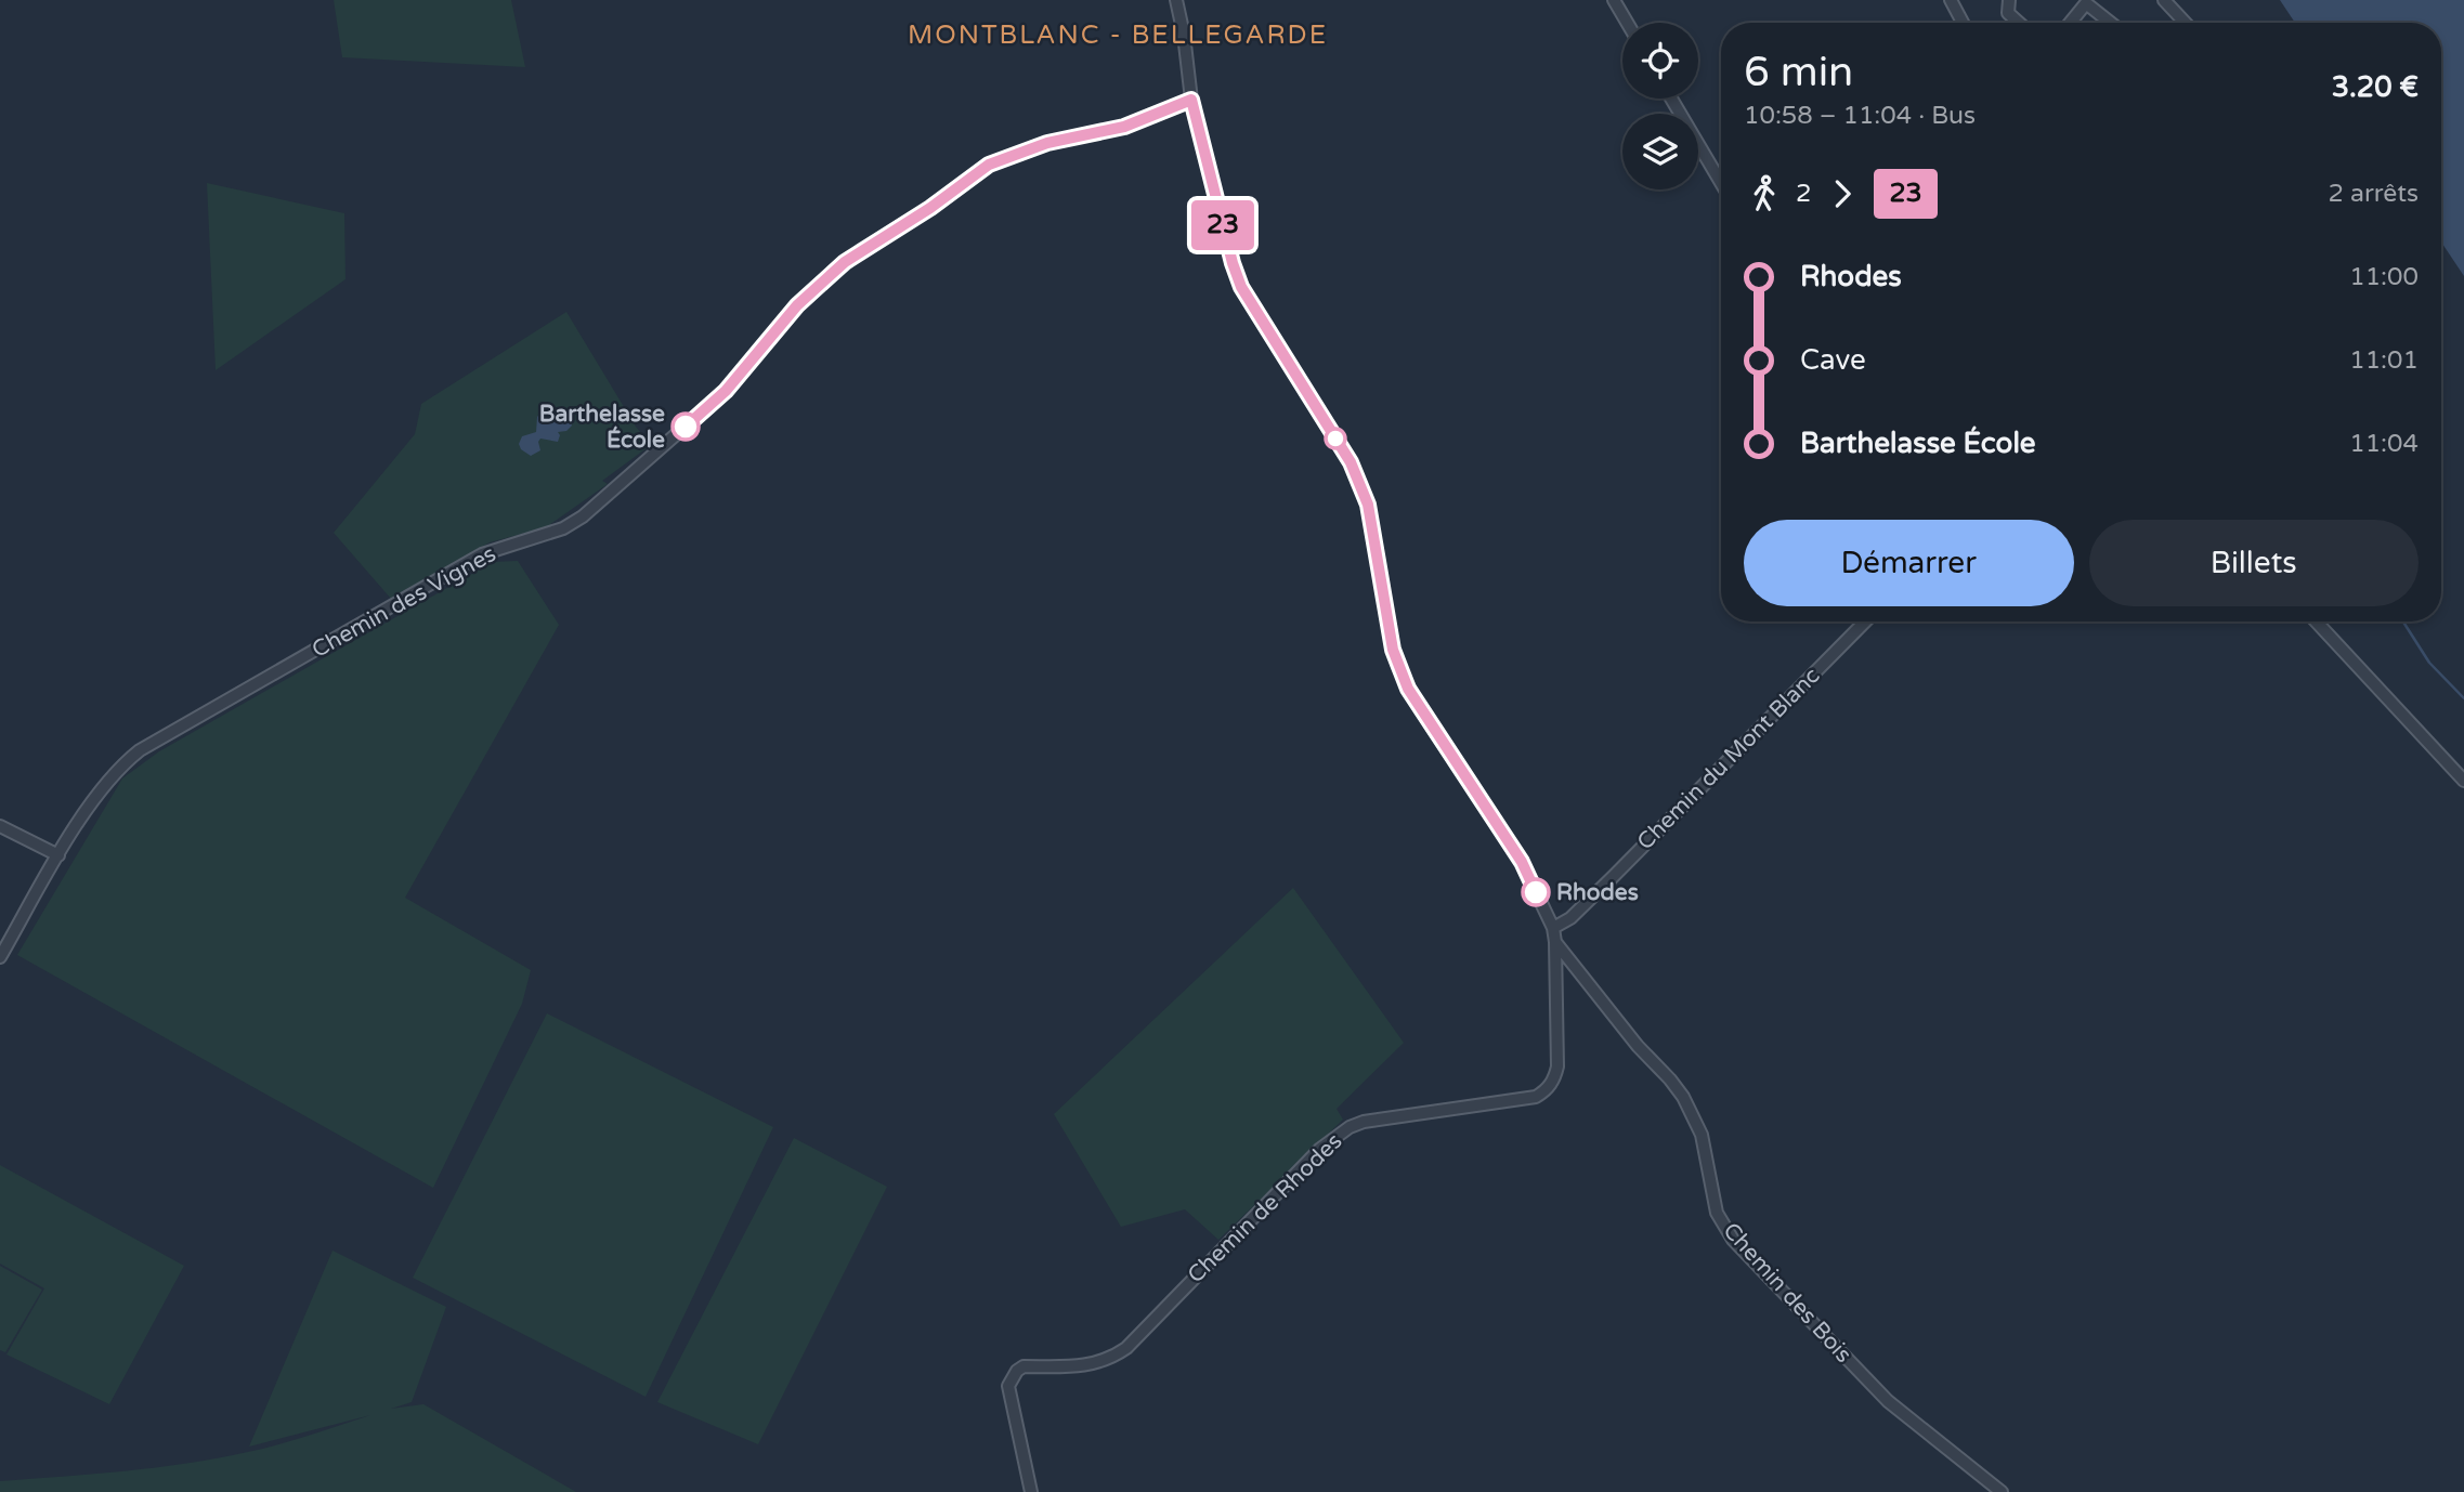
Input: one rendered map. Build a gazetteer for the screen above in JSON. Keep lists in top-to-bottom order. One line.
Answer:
{"streets":{"street":["Chemin des Vignes","Chemin du Mont Blanc","Chemin de Rhodes","Chemin des Bois"]},"crossings":[["Chemin du Mont Blanc","Chemin de Rhodes"],["Chemin de Rhodes","Chemin des Bois"]],"districts":["MONTBLANC - BELLEGARDE"],"places":["Barthelasse École","Rhodes"],"lines":["bus line 23"],"page":{"on_map":"23","heading":["6 min","10:58 – 11:04 · Bus","3.20 €"],"legs":["2","23","2 arrêts"],"list":[{"name":"Rhodes","value":"11:00"},{"name":"Cave","value":"11:01"},{"name":"Barthelasse École","value":"11:04"}],"buttons":["Démarrer","Billets"]}}
